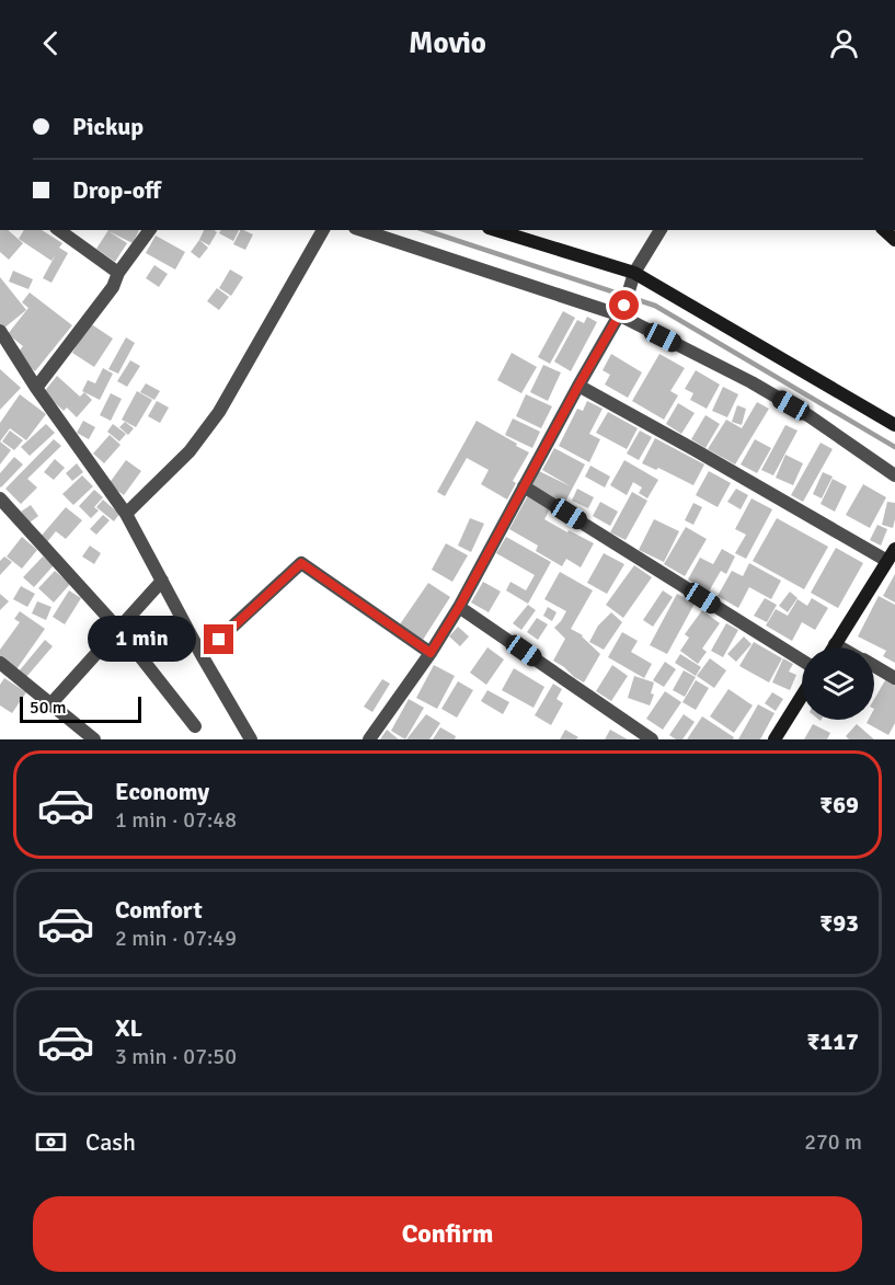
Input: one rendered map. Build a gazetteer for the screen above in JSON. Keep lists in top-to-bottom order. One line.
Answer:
{"scale_bar":"50 m","page":{"header":"Movio","banner":["Pickup","Drop-off"],"bubble":"1 min","scale":"50 m","list":[{"name":"Economy","note":"1 min · 07:48","value":"₹69"},{"name":"Comfort","note":"2 min · 07:49","value":"₹93"},{"name":"XL","note":"3 min · 07:50","value":"₹117"}],"pay":["Cash","270 m"],"buttons":"Confirm"}}
